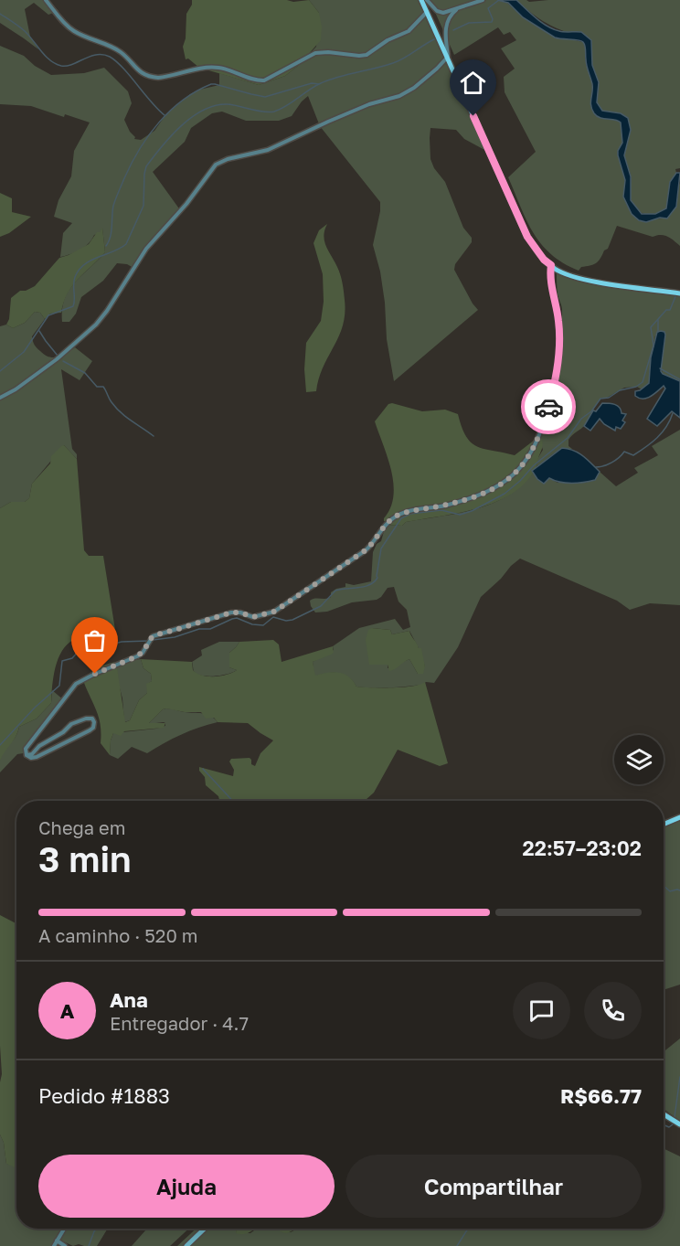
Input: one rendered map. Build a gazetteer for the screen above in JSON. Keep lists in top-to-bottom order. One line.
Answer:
{"page":{"heading":["3 min","Chega em","22:57–23:02"],"panel":["Ana","Entregador · 4.7","Pedido #1883","R$66.77"],"bar":"A caminho · 520 m","round":"A","buttons":["Ajuda","Compartilhar"]}}
